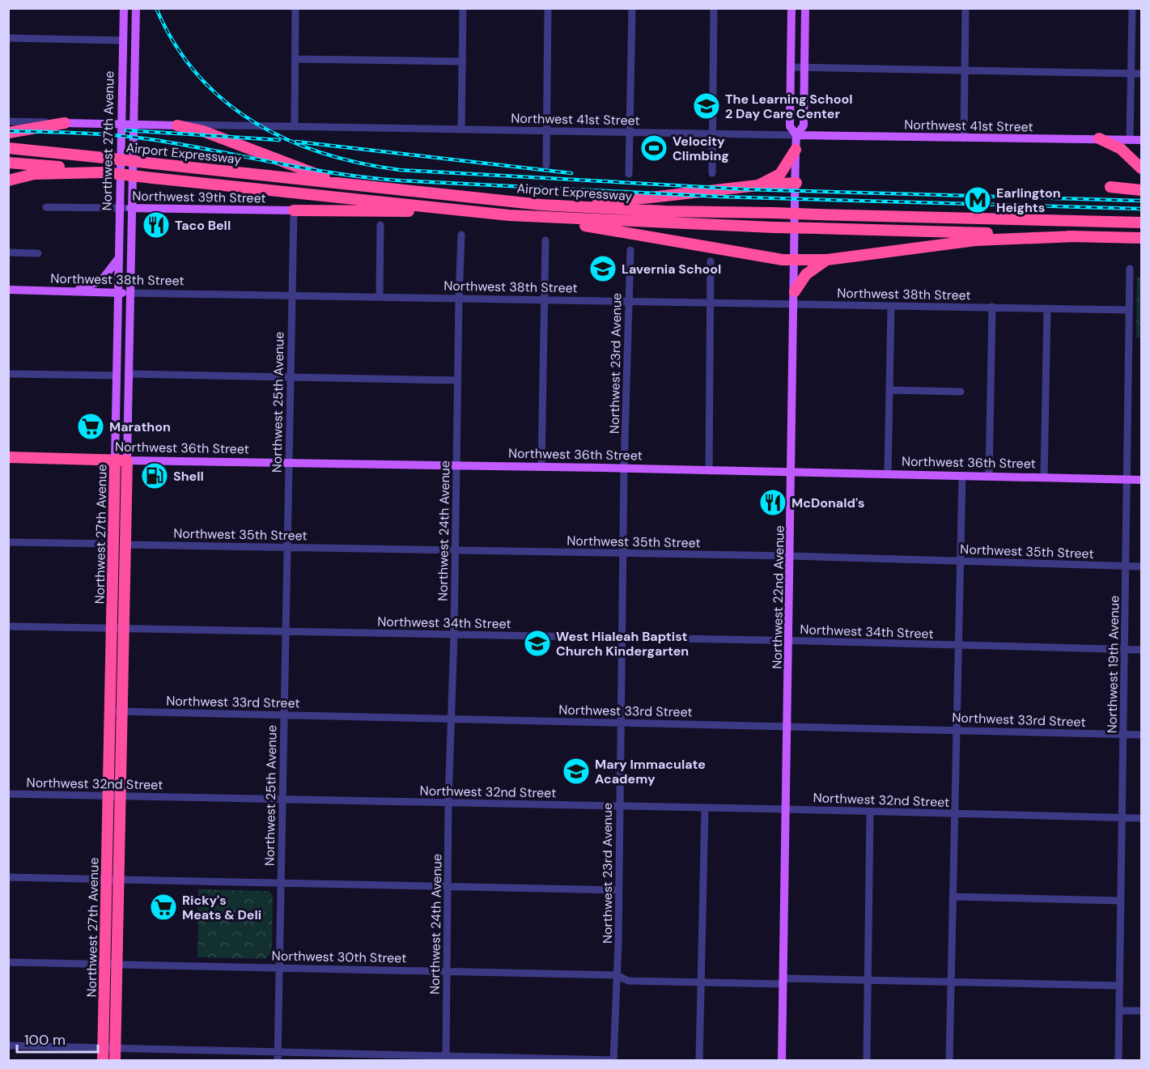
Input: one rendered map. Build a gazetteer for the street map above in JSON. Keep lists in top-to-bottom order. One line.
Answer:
{"streets":{"highway":["Northwest 27th Avenue","Airport Expressway","Northwest 36th Street"],"main road":["Northwest 41st Street","Northwest 39th Street","Northwest 38th Street","Northwest 22nd Avenue"],"street":["Northwest 23rd Avenue","Northwest 25th Avenue","Northwest 24th Avenue","Northwest 35th Street","Northwest 34th Street","Northwest 19th Avenue","Northwest 33rd Street","Northwest 32nd Street","Northwest 30th Street"]},"crossings":[["Northwest 41st Street","Northwest 27th Avenue"],["Northwest 41st Street","Northwest 22nd Avenue"],["Northwest 27th Avenue","Northwest 39th Street"],["Northwest 27th Avenue","Northwest 38th Street"],["Northwest 27th Avenue","Northwest 36th Street"],["Northwest 27th Avenue","Northwest 35th Street"],["Northwest 27th Avenue","Northwest 34th Street"],["Northwest 27th Avenue","Northwest 33rd Street"],["Northwest 27th Avenue","Northwest 32nd Street"],["Northwest 27th Avenue","Northwest 30th Street"],["Northwest 39th Street","Northwest 25th Avenue"],["Northwest 38th Street","Northwest 23rd Avenue"],["Northwest 38th Street","Northwest 25th Avenue"],["Northwest 38th Street","Northwest 24th Avenue"],["Northwest 38th Street","Northwest 22nd Avenue"],["Northwest 38th Street","Northwest 19th Avenue"],["Northwest 23rd Avenue","Northwest 36th Street"],["Northwest 23rd Avenue","Northwest 35th Street"],["Northwest 23rd Avenue","Northwest 34th Street"],["Northwest 23rd Avenue","Northwest 33rd Street"],["Northwest 23rd Avenue","Northwest 32nd Street"],["Northwest 23rd Avenue","Northwest 30th Street"],["Northwest 25th Avenue","Northwest 36th Street"],["Northwest 25th Avenue","Northwest 35th Street"],["Northwest 25th Avenue","Northwest 34th Street"],["Northwest 25th Avenue","Northwest 33rd Street"],["Northwest 25th Avenue","Northwest 32nd Street"],["Northwest 25th Avenue","Northwest 30th Street"],["Northwest 36th Street","Northwest 24th Avenue"],["Northwest 36th Street","Northwest 22nd Avenue"],["Northwest 36th Street","Northwest 19th Avenue"],["Northwest 24th Avenue","Northwest 35th Street"],["Northwest 24th Avenue","Northwest 34th Street"],["Northwest 24th Avenue","Northwest 33rd Street"],["Northwest 24th Avenue","Northwest 32nd Street"],["Northwest 24th Avenue","Northwest 30th Street"],["Northwest 35th Street","Northwest 22nd Avenue"],["Northwest 35th Street","Northwest 19th Avenue"],["Northwest 22nd Avenue","Northwest 34th Street"],["Northwest 22nd Avenue","Northwest 33rd Street"],["Northwest 22nd Avenue","Northwest 32nd Street"],["Northwest 22nd Avenue","Northwest 30th Street"],["Northwest 34th Street","Northwest 19th Avenue"],["Northwest 19th Avenue","Northwest 33rd Street"],["Northwest 19th Avenue","Northwest 32nd Street"],["Northwest 19th Avenue","Northwest 30th Street"]],"places":{"school or university":["The Learning School 2 Day Care Center","Lavernia School","West Hialeah Baptist Church Kindergarten","Mary Immaculate Academy"],"sports":["Velocity Climbing"],"metro station":["Earlington Heights"],"restaurant":["Taco Bell","McDonald's"],"supermarket":["Marathon","Ricky's Meats & Deli"],"fuel station":["Shell"]},"scale_bar":"100 m"}
